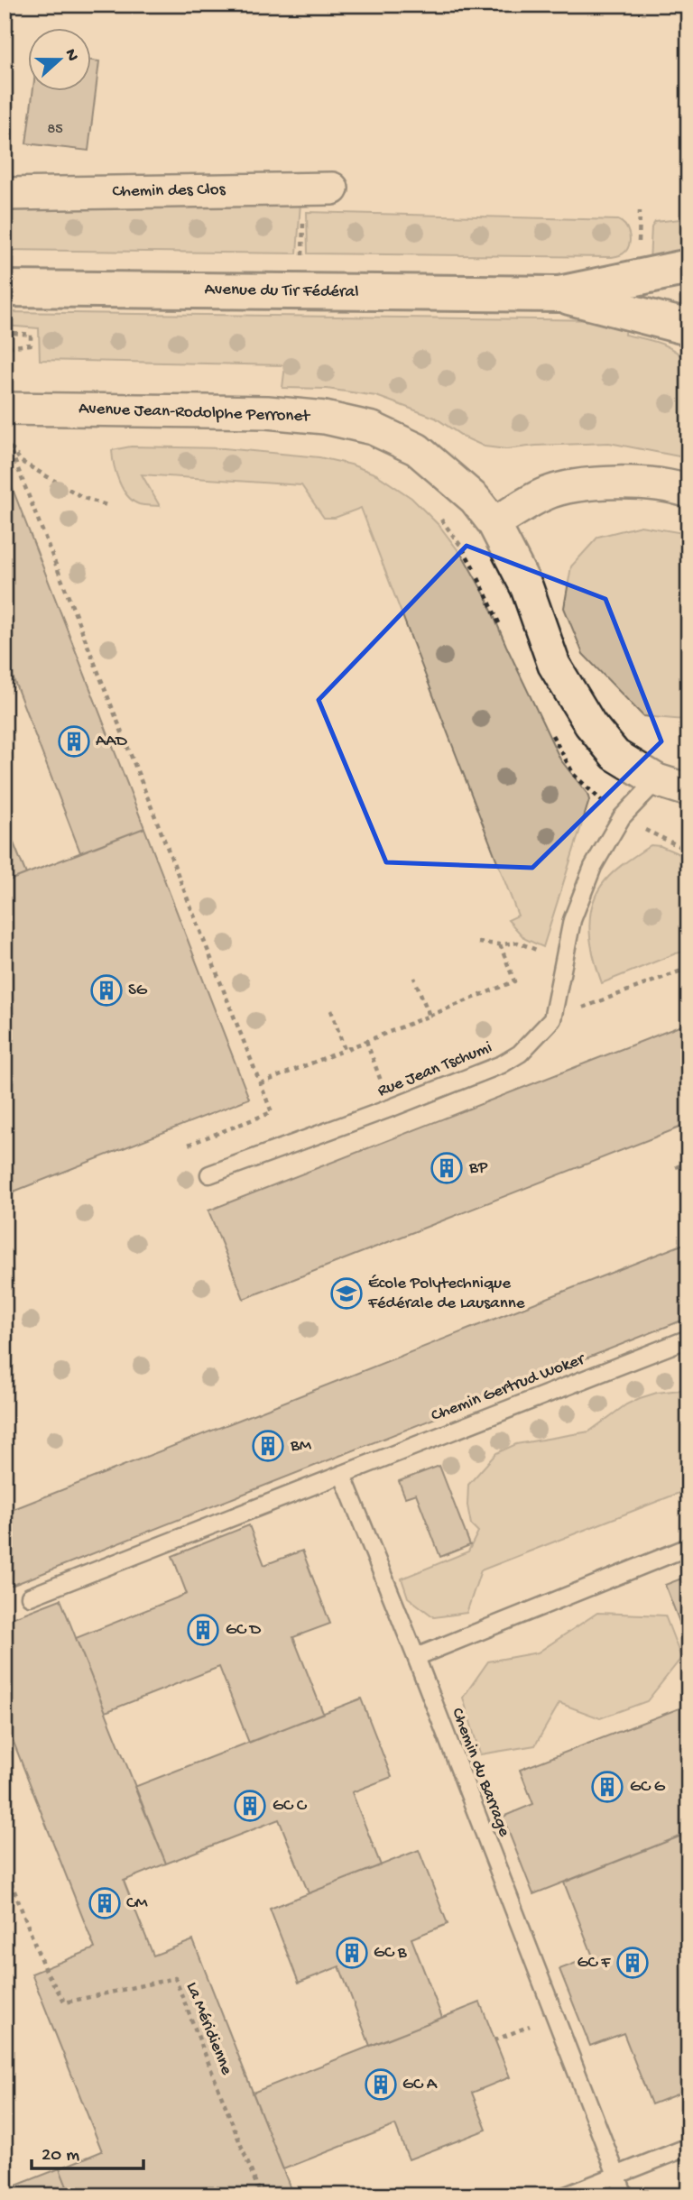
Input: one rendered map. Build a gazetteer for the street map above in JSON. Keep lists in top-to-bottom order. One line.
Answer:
{"streets":{"main road":["Avenue du Tir Fédéral"],"street":["Chemin des Clos","Avenue Jean-Rodolphe Perronet"],"lane":["Rue Jean Tschumi","Chemin Gertrud Woker","Chemin du Barrage"],"path":["La Méridienne"]},"places":{"building":["AAD","SG","BP","BM","GC D","GC G","GC C","CM","GC B","GC F","GC A"],"school or university":["École Polytechnique Fédérale de Lausanne"]},"house_numbers":["85"],"scale_bar":"20 m","north":"right"}
